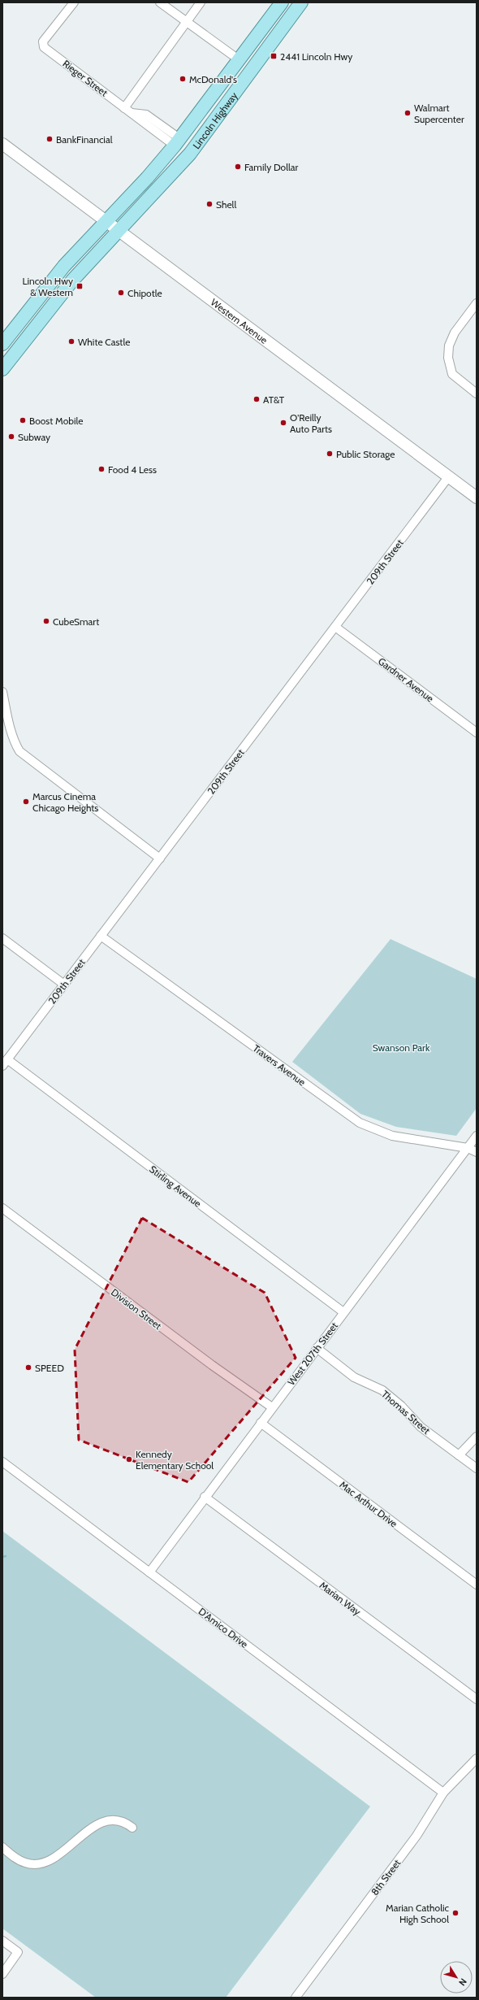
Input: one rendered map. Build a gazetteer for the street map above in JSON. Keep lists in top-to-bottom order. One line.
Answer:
{"streets":{"main road":["Lincoln Highway","Western Avenue"],"street":["Rieger Street","209th Street","Gardner Avenue","Travers Avenue","Stirling Avenue","Division Street","West 207th Street","Thomas Street","Mac Arthur Drive","Marian Way","D'Amico Drive","8th Street"]},"crossings":[["Rieger Street","Lincoln Highway"],["Lincoln Highway","Western Avenue"],["Western Avenue","209th Street"],["209th Street","Gardner Avenue"],["209th Street","Travers Avenue"],["209th Street","Stirling Avenue"],["Travers Avenue","West 207th Street"],["Stirling Avenue","West 207th Street"],["Division Street","West 207th Street"],["West 207th Street","Thomas Street"],["West 207th Street","Mac Arthur Drive"],["West 207th Street","Marian Way"],["West 207th Street","D'Amico Drive"],["D'Amico Drive","8th Street"]],"parks":["Swanson Park"],"places":{"transit":["2441 Lincoln Hwy","Lincoln Hwy & Western"],"other":["McDonald's","Walmart Supercenter","BankFinancial","Family Dollar","Shell","Chipotle","White Castle","AT&T","Boost Mobile","O'Reilly Auto Parts","Subway","Public Storage","Food 4 Less","CubeSmart","Marcus Cinema Chicago Heights","SPEED","Kennedy Elementary School","Marian Catholic High School"]},"north":"bottom right"}
